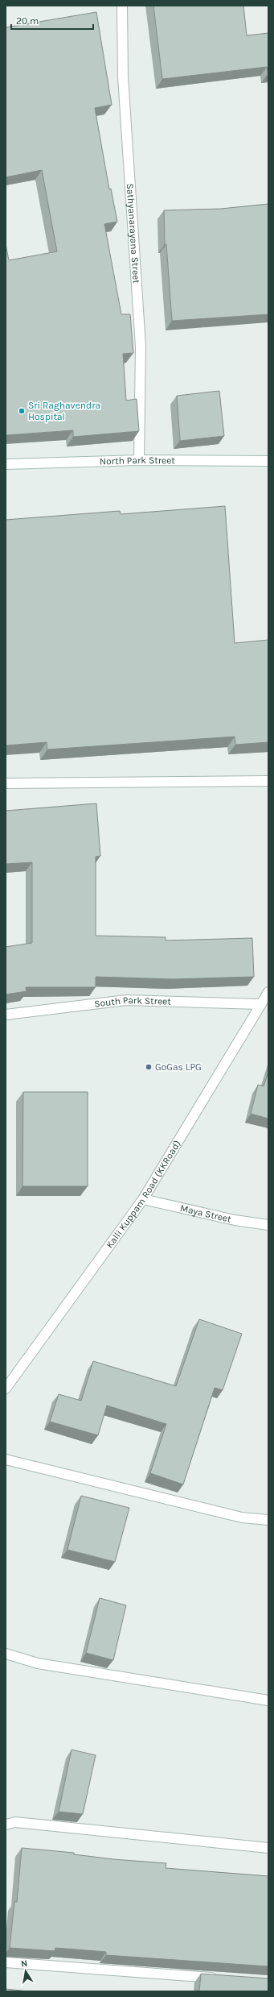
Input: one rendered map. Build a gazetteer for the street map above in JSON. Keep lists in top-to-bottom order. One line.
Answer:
{"streets":{"street":["Sathyanarayana Street","North Park Street","South Park Street","Kalli Kuppam Road (KKRoad)","Maya Street"]},"crossings":[["Sathyanarayana Street","North Park Street"],["South Park Street","Kalli Kuppam Road (KKRoad)"],["Kalli Kuppam Road (KKRoad)","Maya Street"]],"places":["Sri Raghavendra Hospital","GoGas LPG"],"scale_bar":"20 m","north":"top"}
